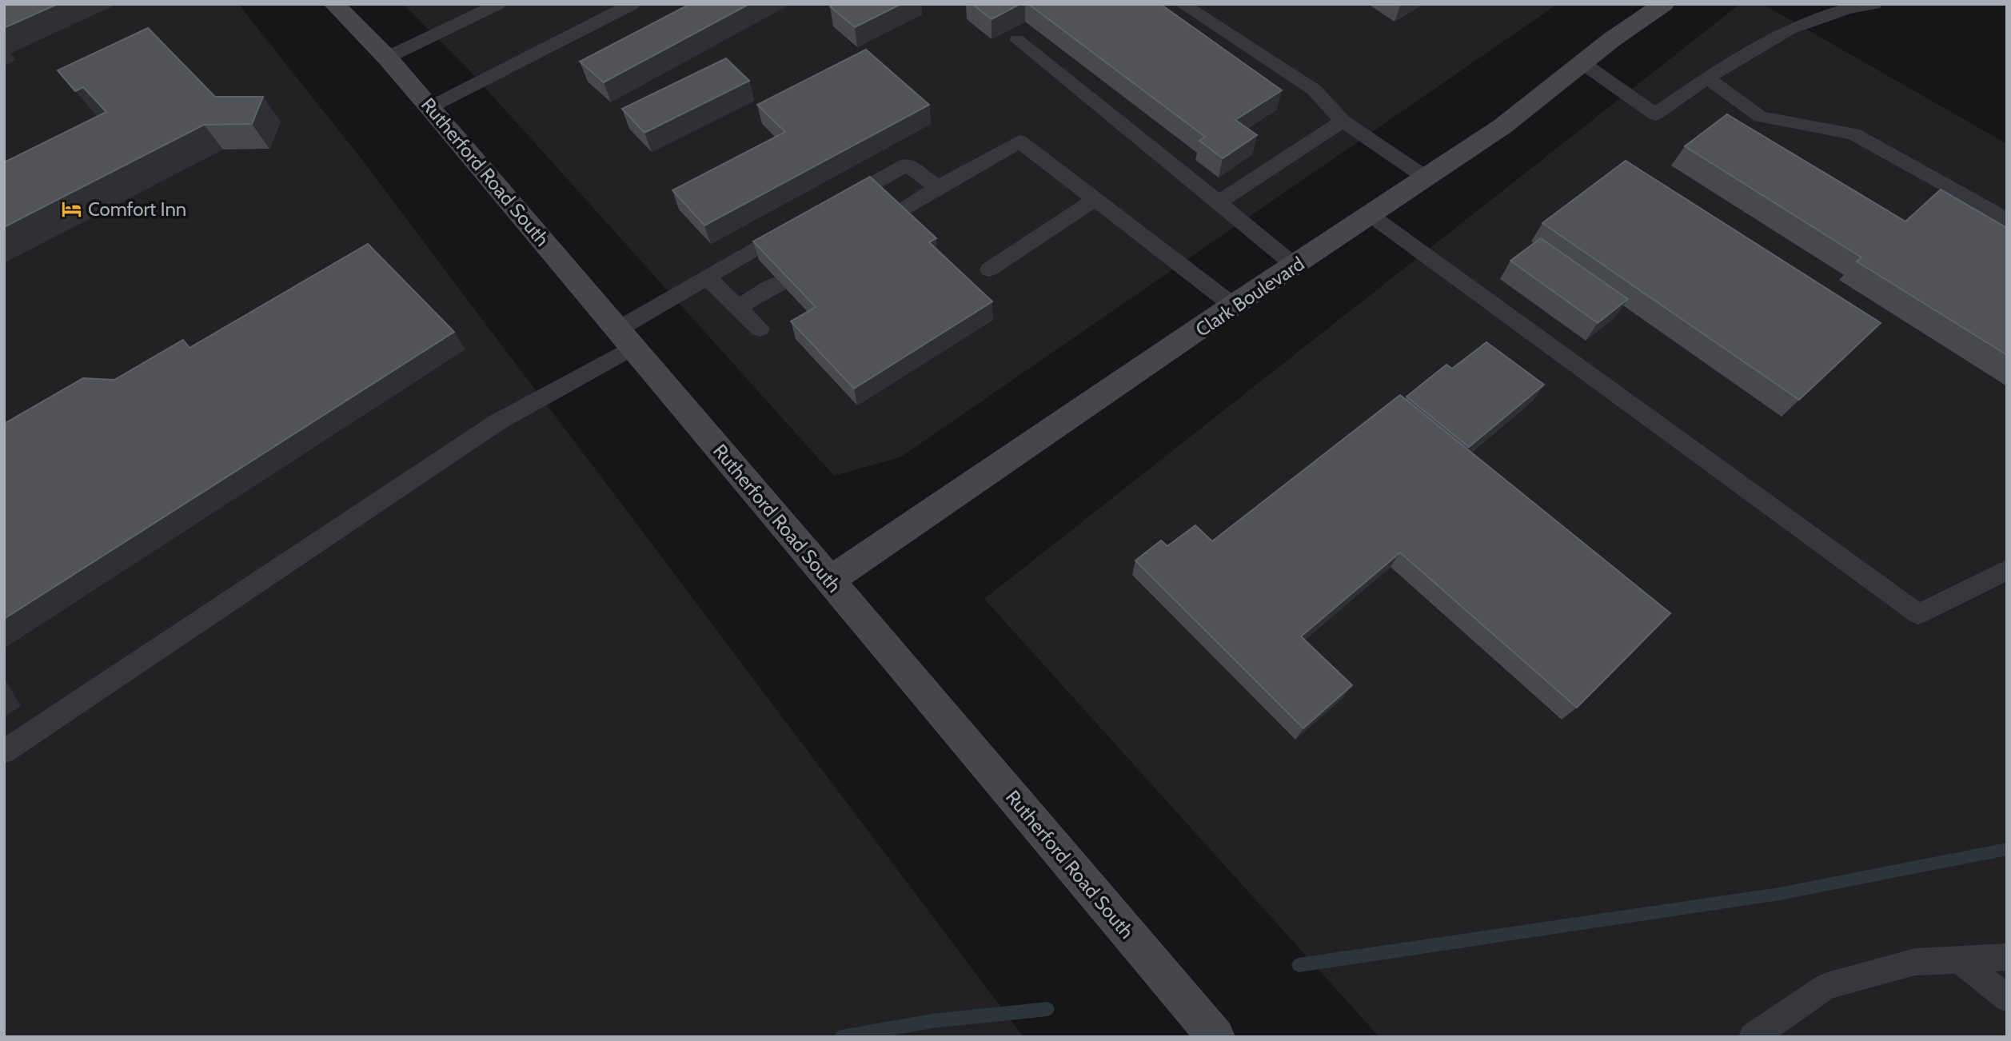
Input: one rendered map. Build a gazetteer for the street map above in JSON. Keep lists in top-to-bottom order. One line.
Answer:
{"streets":{"street":["Rutherford Road South","Clark Boulevard"]},"crossings":[["Rutherford Road South","Clark Boulevard"]],"places":{"hotel":["Comfort Inn"]}}
